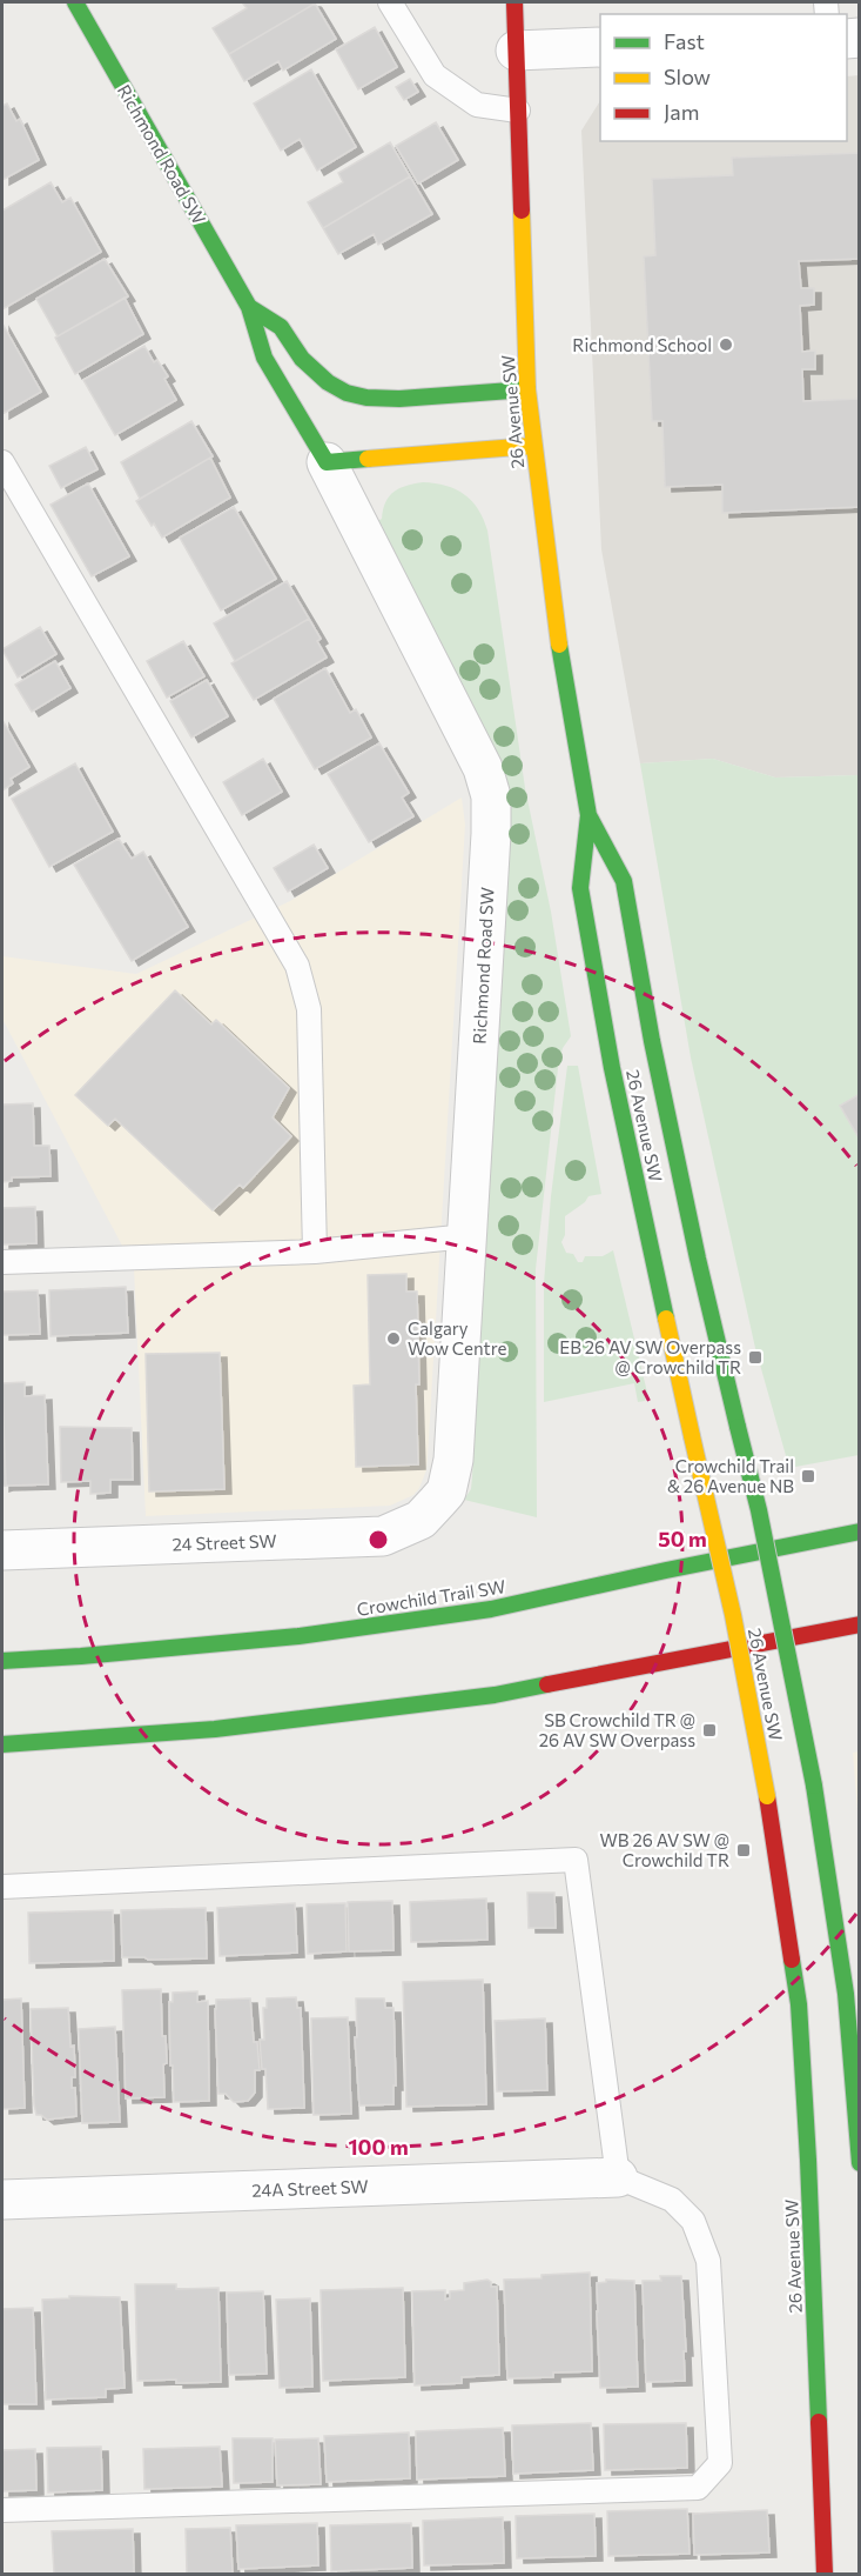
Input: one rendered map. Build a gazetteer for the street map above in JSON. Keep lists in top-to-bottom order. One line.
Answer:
{"streets":{"main road":["Richmond Road SW","26 Avenue SW","Crowchild Trail SW"],"street":["24 Street SW","24A Street SW"]},"crossings":[["Richmond Road SW","26 Avenue SW"],["Richmond Road SW","24 Street SW"]],"places":{"other":["Richmond School","Calgary Wow Centre"],"transit":["EB 26 AV SW Overpass @ Crowchild TR","Crowchild Trail & 26 Avenue NB","SB Crowchild TR @ 26 AV SW Overpass","WB 26 AV SW @ Crowchild TR"]},"legend":["Fast","Slow","Jam"],"rings":["50 m","100 m"]}
